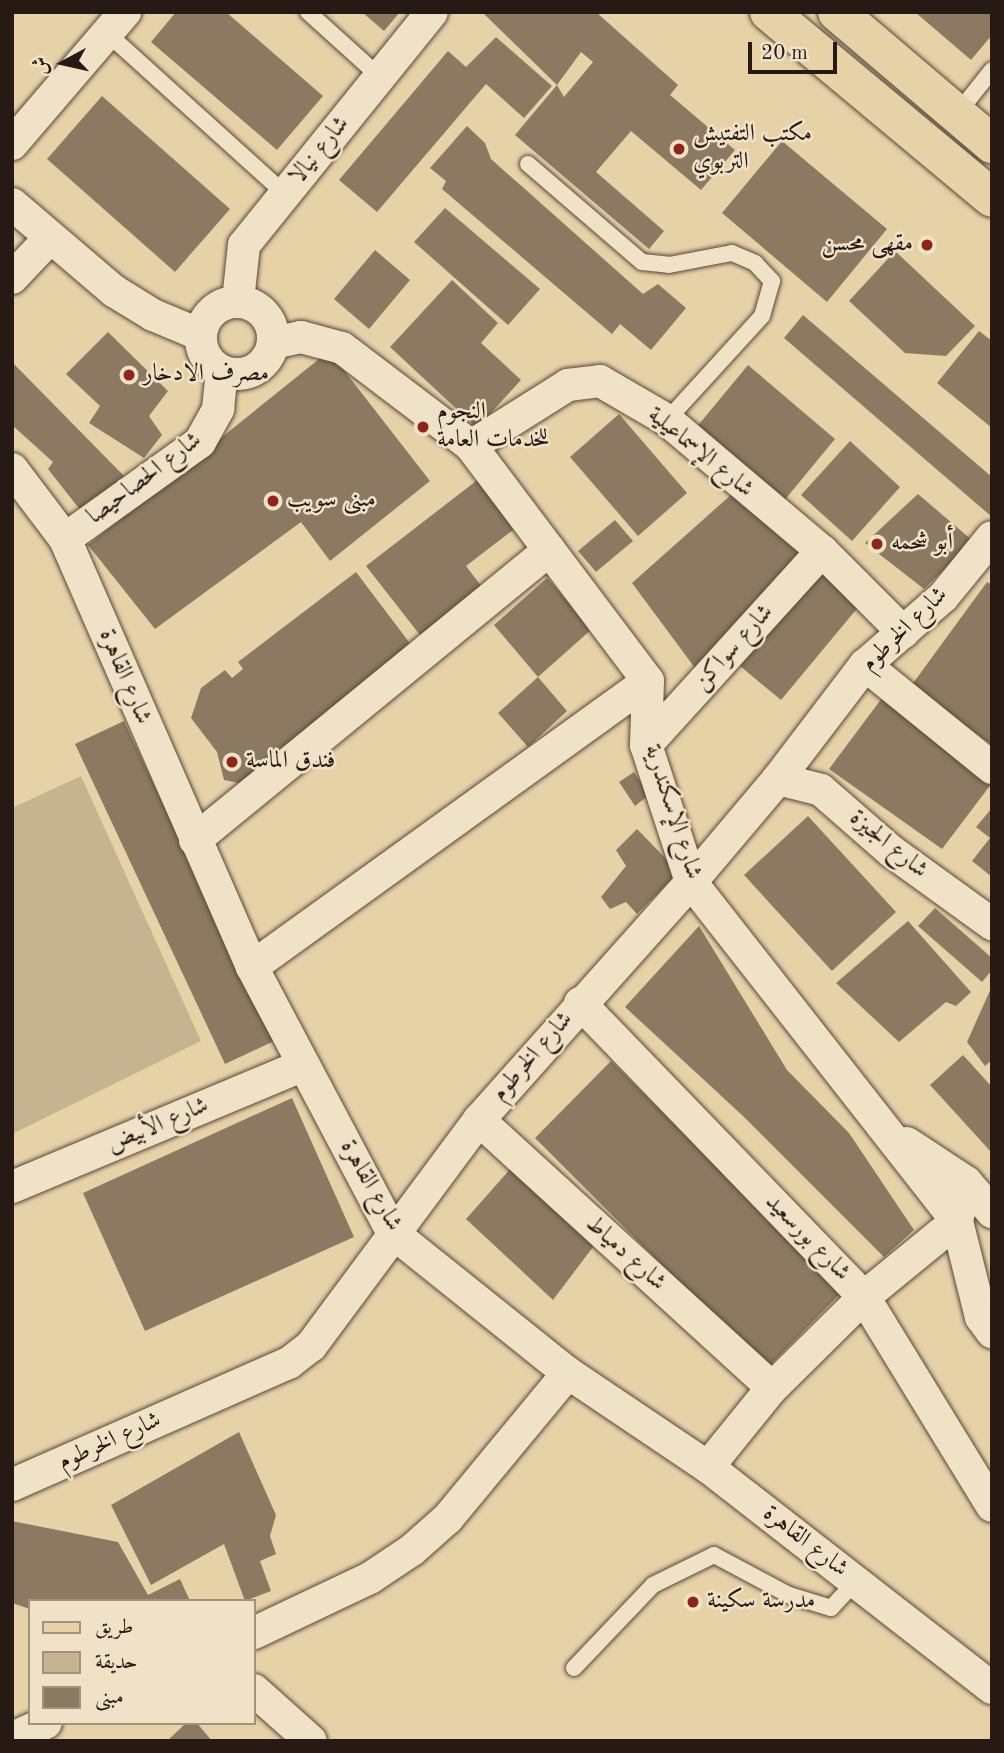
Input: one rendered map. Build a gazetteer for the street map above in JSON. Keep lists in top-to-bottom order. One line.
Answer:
{"streets":{"street":["شارع نيالا","شارع الإسماعيلية","شارع الحصاحيصا","شارع الخرطوم","شارع سواكن","شارع القاهرة","شارع الإسكندرية","شارع الجيزة","شارع الأبيض","شارع بورسعيد","شارع دمياط"]},"crossings":[["شارع نيالا","شارع الحصاحيصا"],["شارع الإسماعيلية","شارع الخرطوم"],["شارع الإسماعيلية","شارع سواكن"],["شارع الحصاحيصا","شارع القاهرة"],["شارع الخرطوم","شارع القاهرة"],["شارع الخرطوم","شارع الإسكندرية"],["شارع الخرطوم","شارع الجيزة"],["شارع الخرطوم","شارع بورسعيد"],["شارع الخرطوم","شارع دمياط"],["شارع سواكن","شارع الإسكندرية"],["شارع القاهرة","شارع الأبيض"]],"places":["مكتب التفتيش التربوي","مقهى محسن","مصرف الادخار","النجوم للخدمات العامة","مبنى سويب","أبو شحمه","فندق الماسة","مدرسة سكينة"],"legend":["طريق","حديقة","مبنى"],"scale_bar":"20 m","north":"left"}
